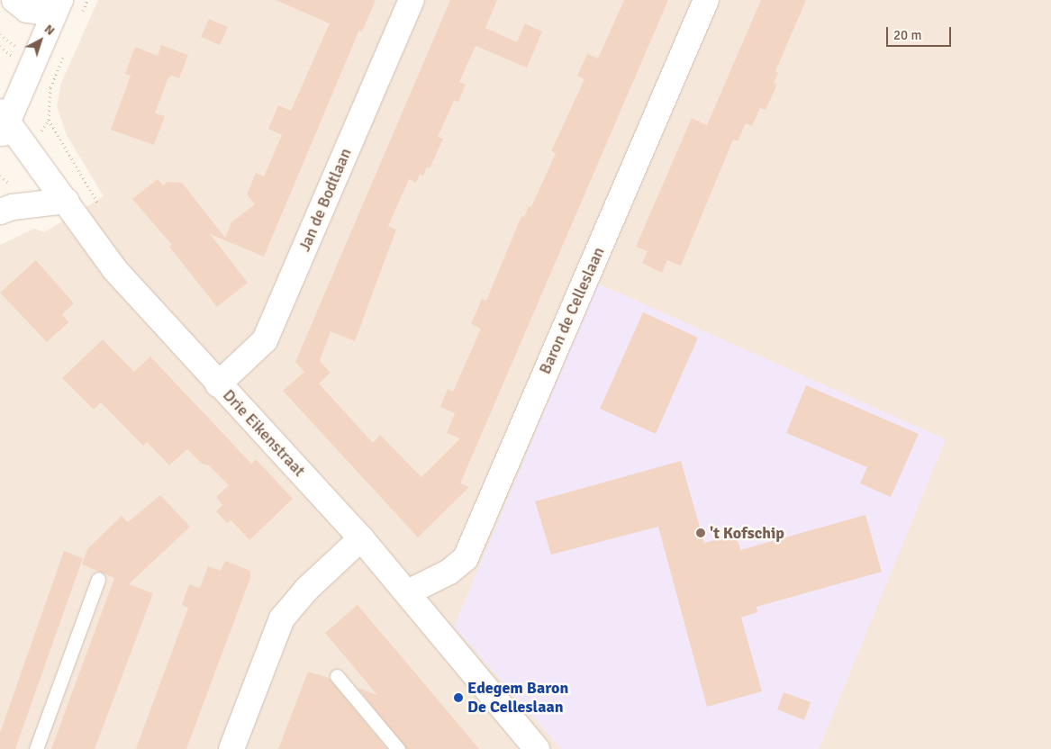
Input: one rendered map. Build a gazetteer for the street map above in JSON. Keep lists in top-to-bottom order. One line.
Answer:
{"streets":{"street":["Jan de Bodtlaan","Baron de Celleslaan","Drie Eikenstraat"]},"crossings":[["Jan de Bodtlaan","Drie Eikenstraat"],["Baron de Celleslaan","Drie Eikenstraat"]],"places":["'t Kofschip","Edegem Baron De Celleslaan"],"scale_bar":"20 m","north":"top right"}
